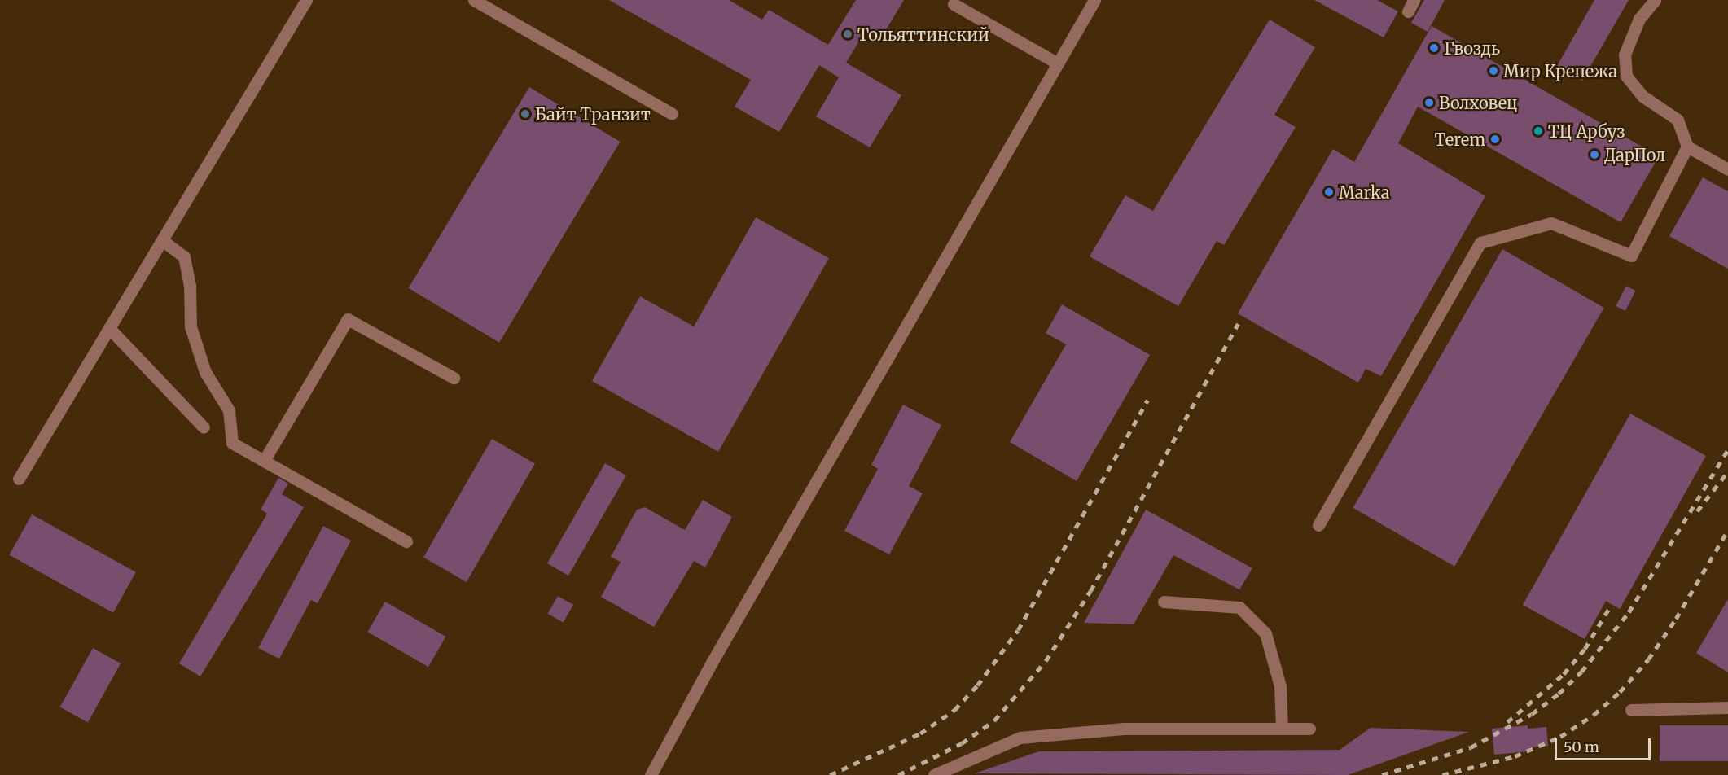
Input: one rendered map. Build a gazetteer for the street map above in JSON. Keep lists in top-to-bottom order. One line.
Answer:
{"places":["Тольяттинский","Гвоздь","Мир Крепежа","Волховец","Байт Транзит","ТЦ Арбуз","Terem","ДарПол","Marka"],"scale_bar":"50 m"}
